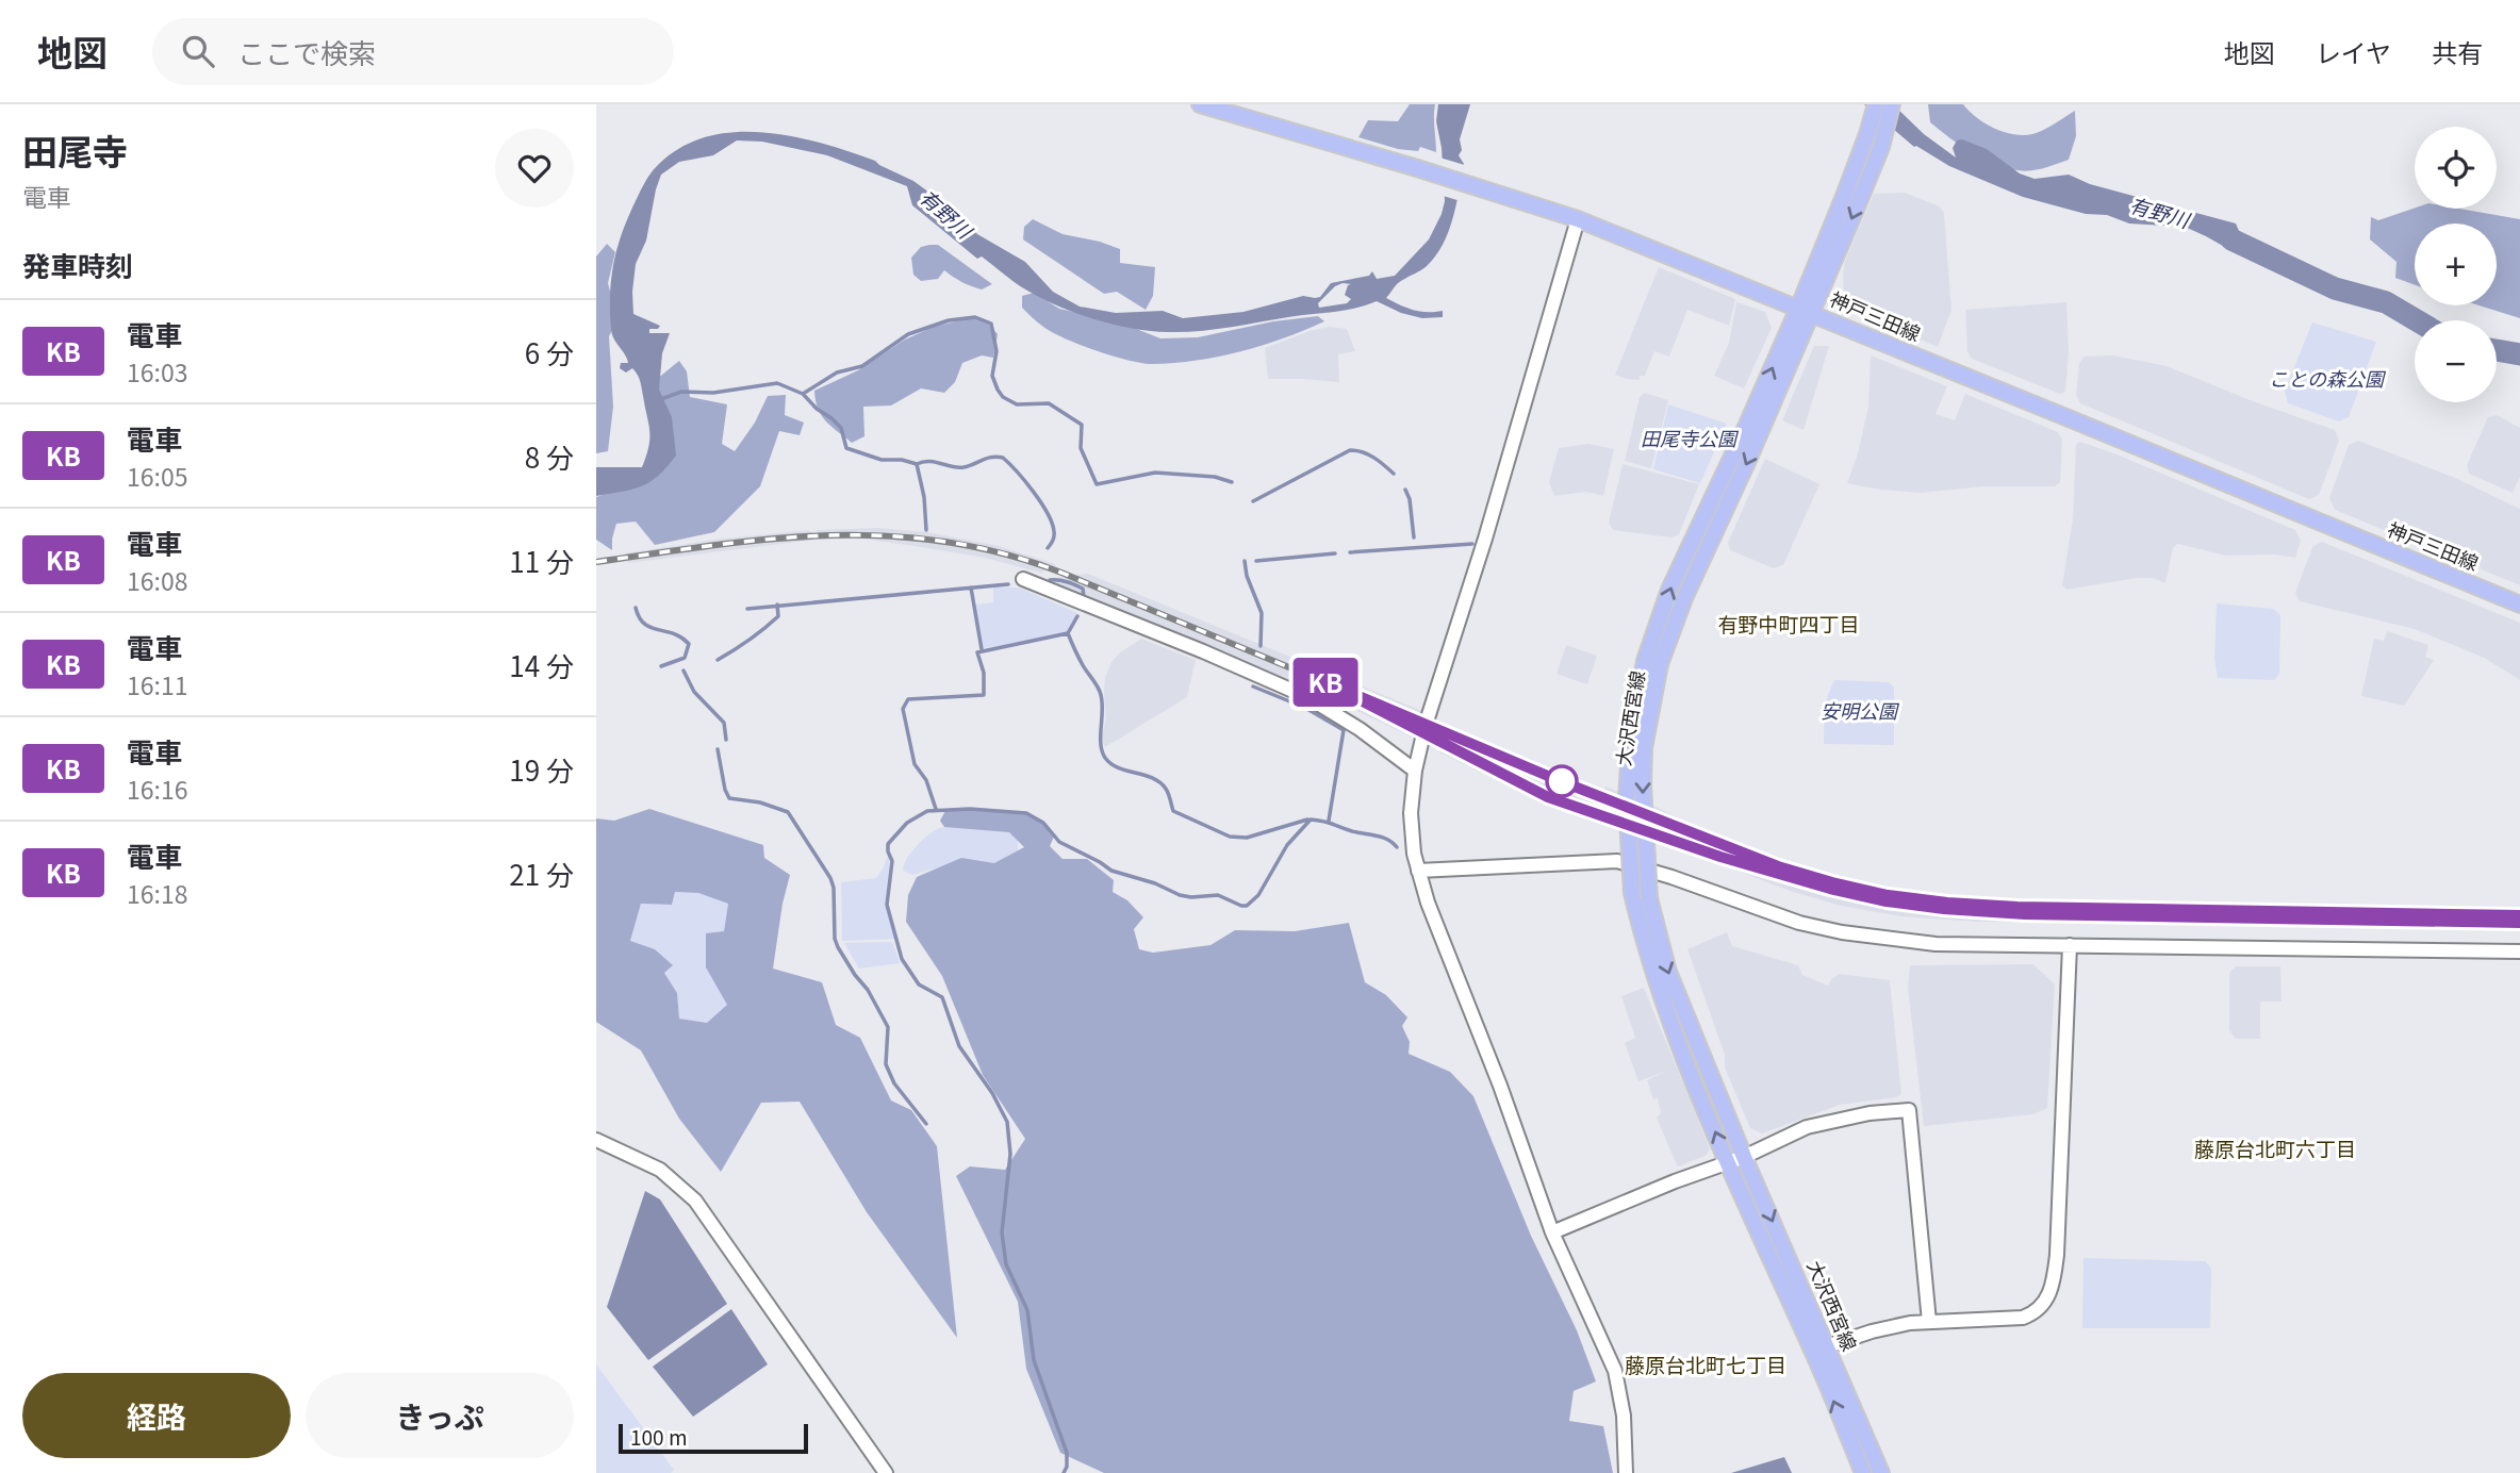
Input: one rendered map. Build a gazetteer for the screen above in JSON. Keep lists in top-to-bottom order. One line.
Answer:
{"streets":{"main road":["神戸三田線","大沢西宮線"]},"crossings":[["神戸三田線","大沢西宮線"]],"districts":["有野中町四丁目","藤原台北町六丁目","藤原台北町七丁目"],"water":["有野川"],"parks":["ことの森公園","田尾寺公園","安明公園"],"scale_bar":"100 m","page":{"header":"地図","search":"ここで検索","nav":["地図","レイヤ","共有"],"heading":[["田尾寺","電車"],"発車時刻"],"on_map":"KB","map_buttons":["+","−"],"list":[{"mark":"KB","name":"電車","note":"16:03","value":"6 分"},{"mark":"KB","name":"電車","note":"16:05","value":"8 分"},{"mark":"KB","name":"電車","note":"16:08","value":"11 分"},{"mark":"KB","name":"電車","note":"16:11","value":"14 分"},{"mark":"KB","name":"電車","note":"16:16","value":"19 分"},{"mark":"KB","name":"電車","note":"16:18","value":"21 分"}],"buttons":["経路","きっぷ"],"scale":"100 m"}}
